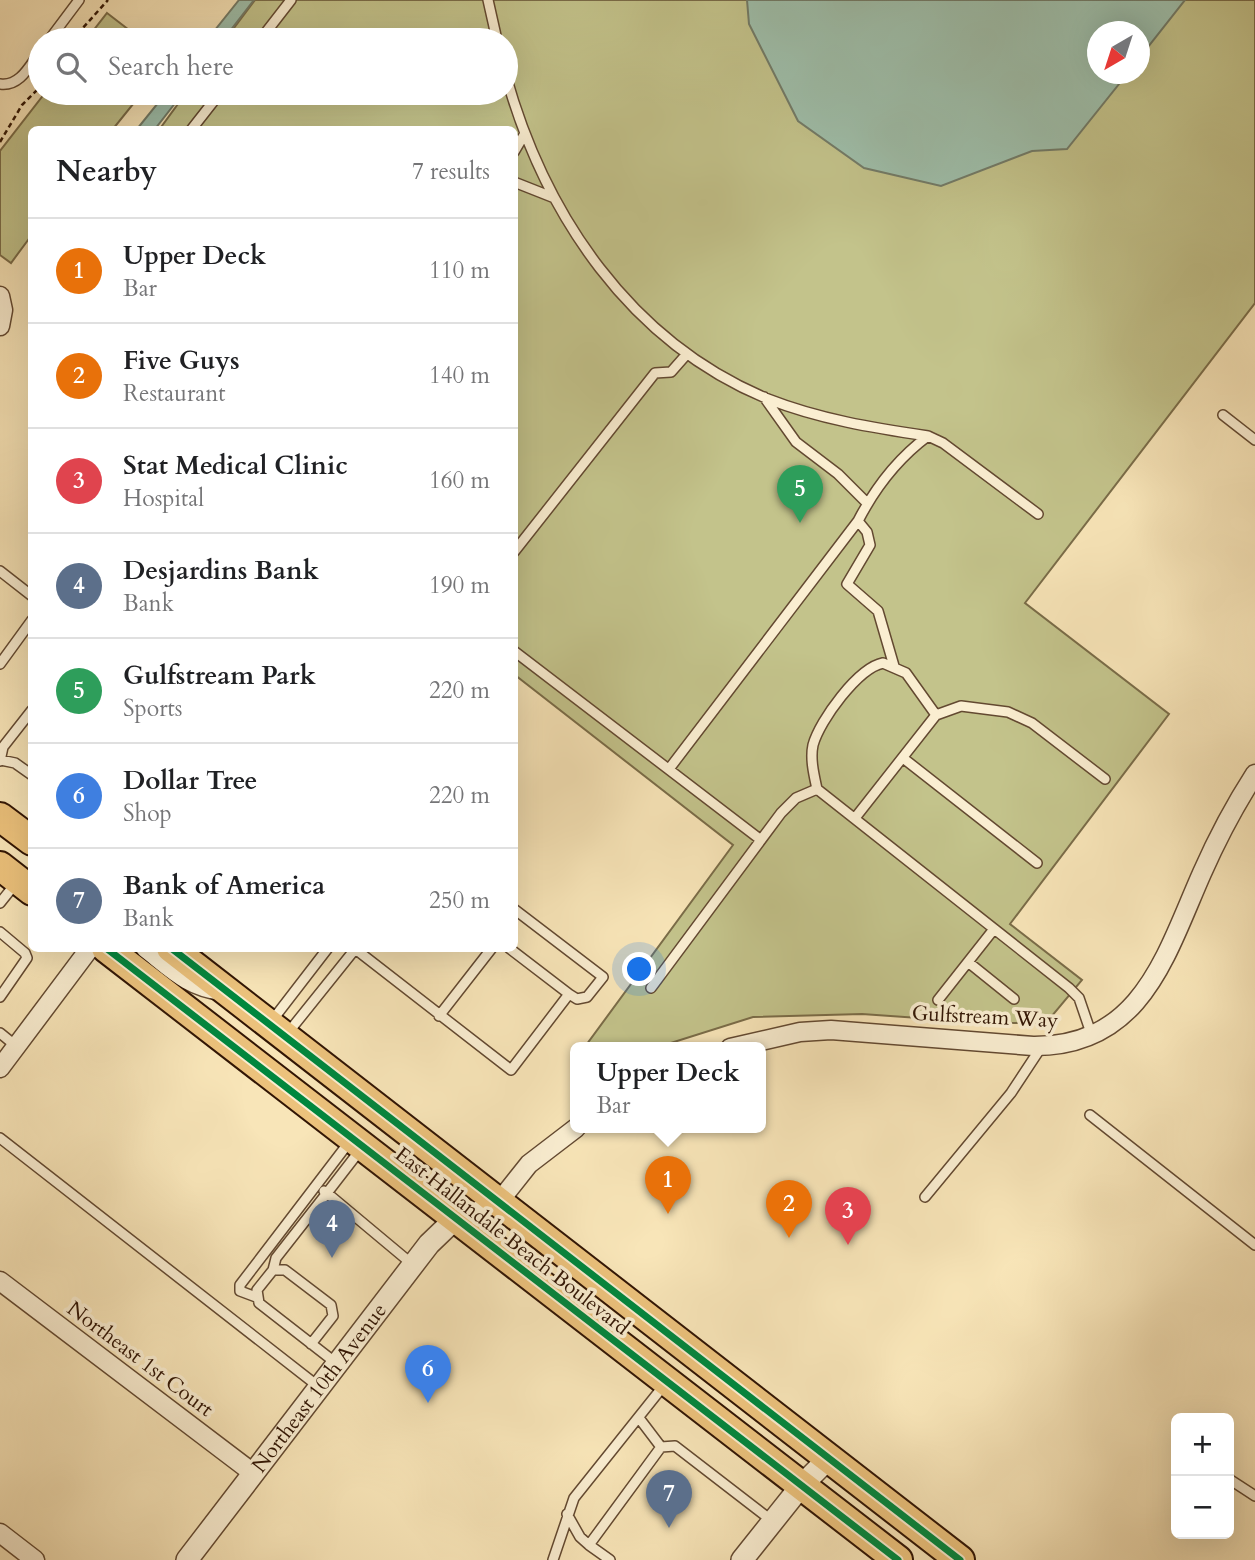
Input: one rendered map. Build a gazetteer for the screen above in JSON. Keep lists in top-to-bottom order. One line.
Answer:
{"streets":{"main road":["East Hallandale Beach Boulevard"],"street":["Gulfstream Way","Northeast 1st Court","Northeast 10th Avenue"]},"crossings":[["East Hallandale Beach Boulevard","Northeast 10th Avenue"],["Northeast 1st Court","Northeast 10th Avenue"]],"north":"bottom left","page":{"search":"Search here","heading":["Nearby","7 results"],"list":[{"mark":"1","name":"Upper Deck","note":"Bar","value":"110 m"},{"mark":"2","name":"Five Guys","note":"Restaurant","value":"140 m"},{"mark":"3","name":"Stat Medical Clinic","note":"Hospital","value":"160 m"},{"mark":"4","name":"Desjardins Bank","note":"Bank","value":"190 m"},{"mark":"5","name":"Gulfstream Park","note":"Sports","value":"220 m"},{"mark":"6","name":"Dollar Tree","note":"Shop","value":"220 m"},{"mark":"7","name":"Bank of America","note":"Bank","value":"250 m"}],"pins":["5","1","2","3","4","6","7"],"popup":["Upper Deck","Bar"],"map_buttons":["+","−"]}}
